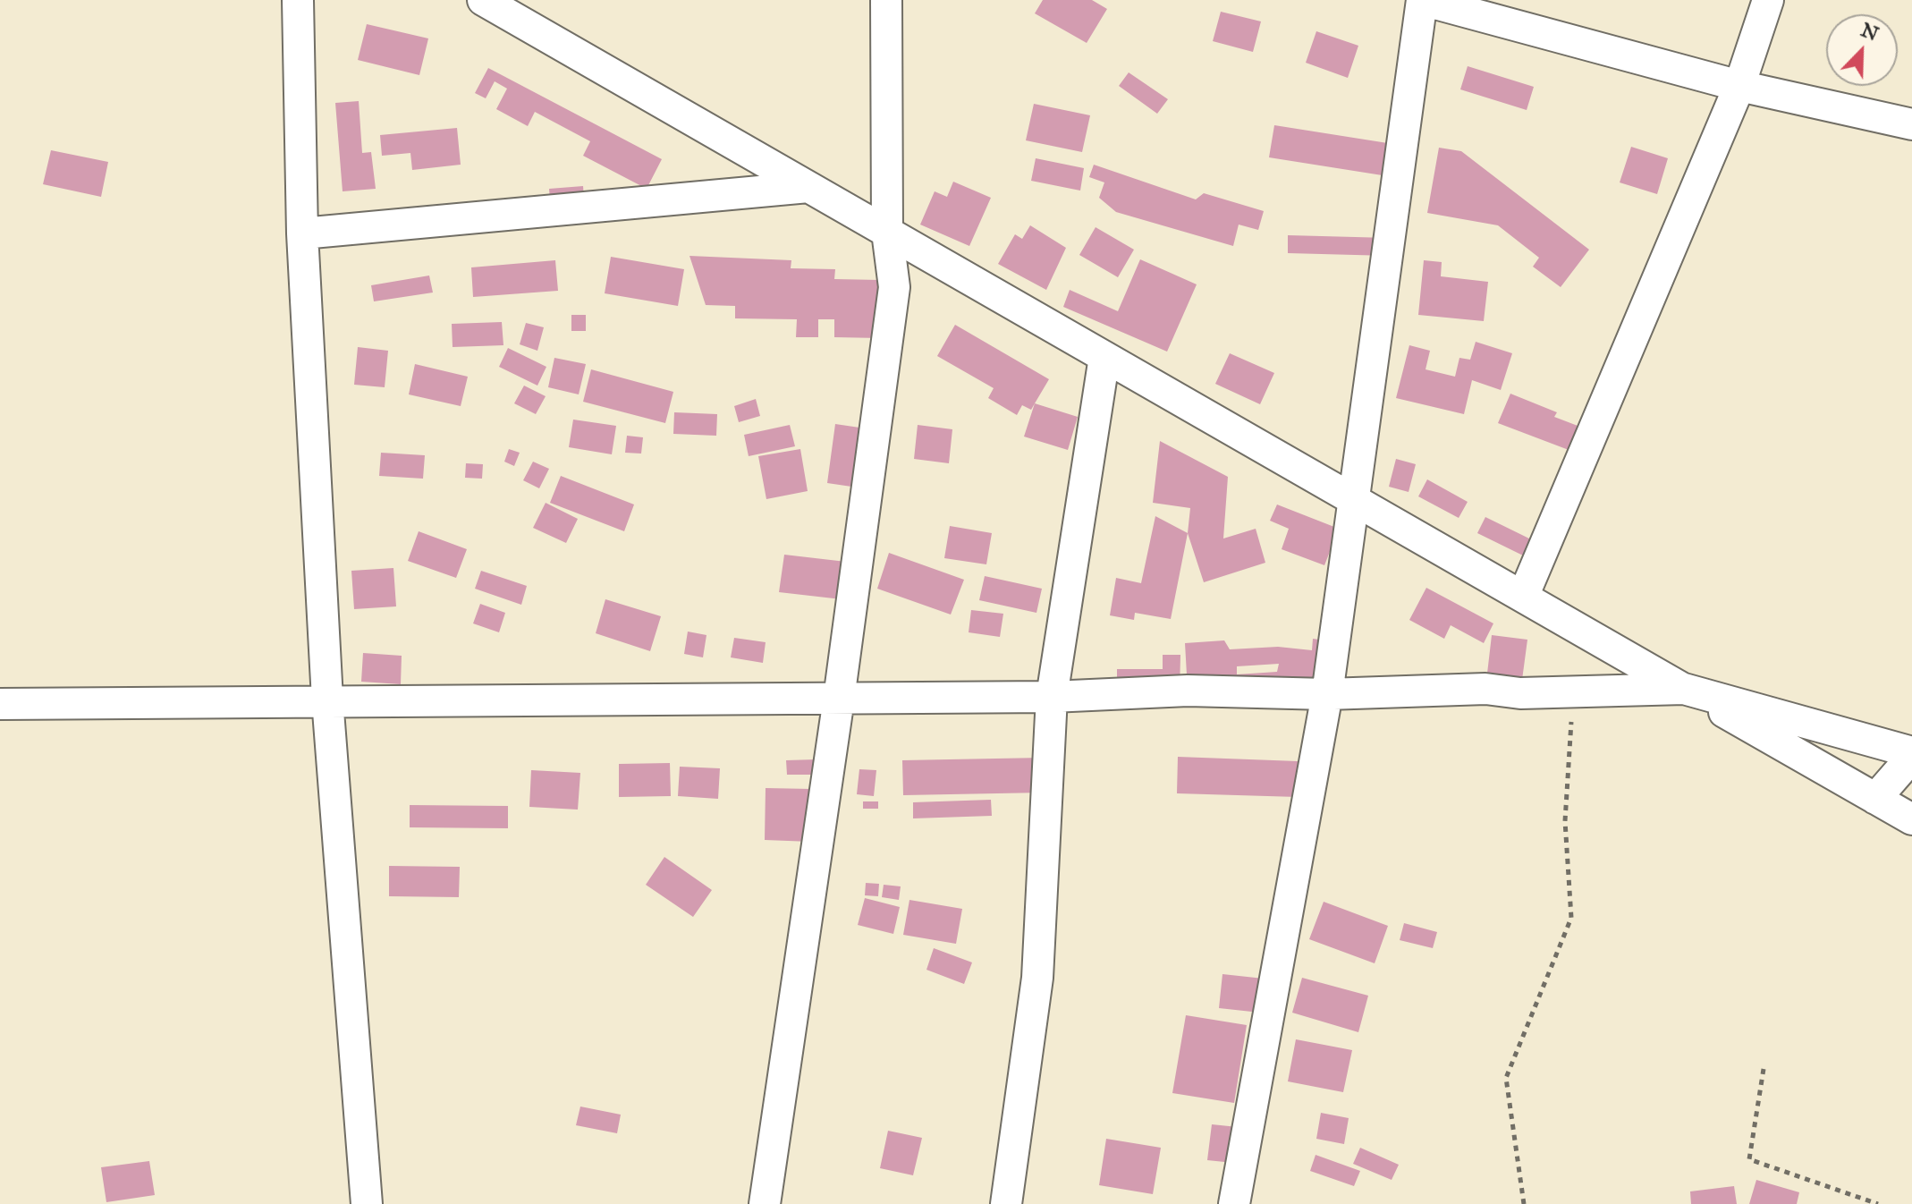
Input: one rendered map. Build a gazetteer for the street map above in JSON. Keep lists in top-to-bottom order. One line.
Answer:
{"north":"top right"}
